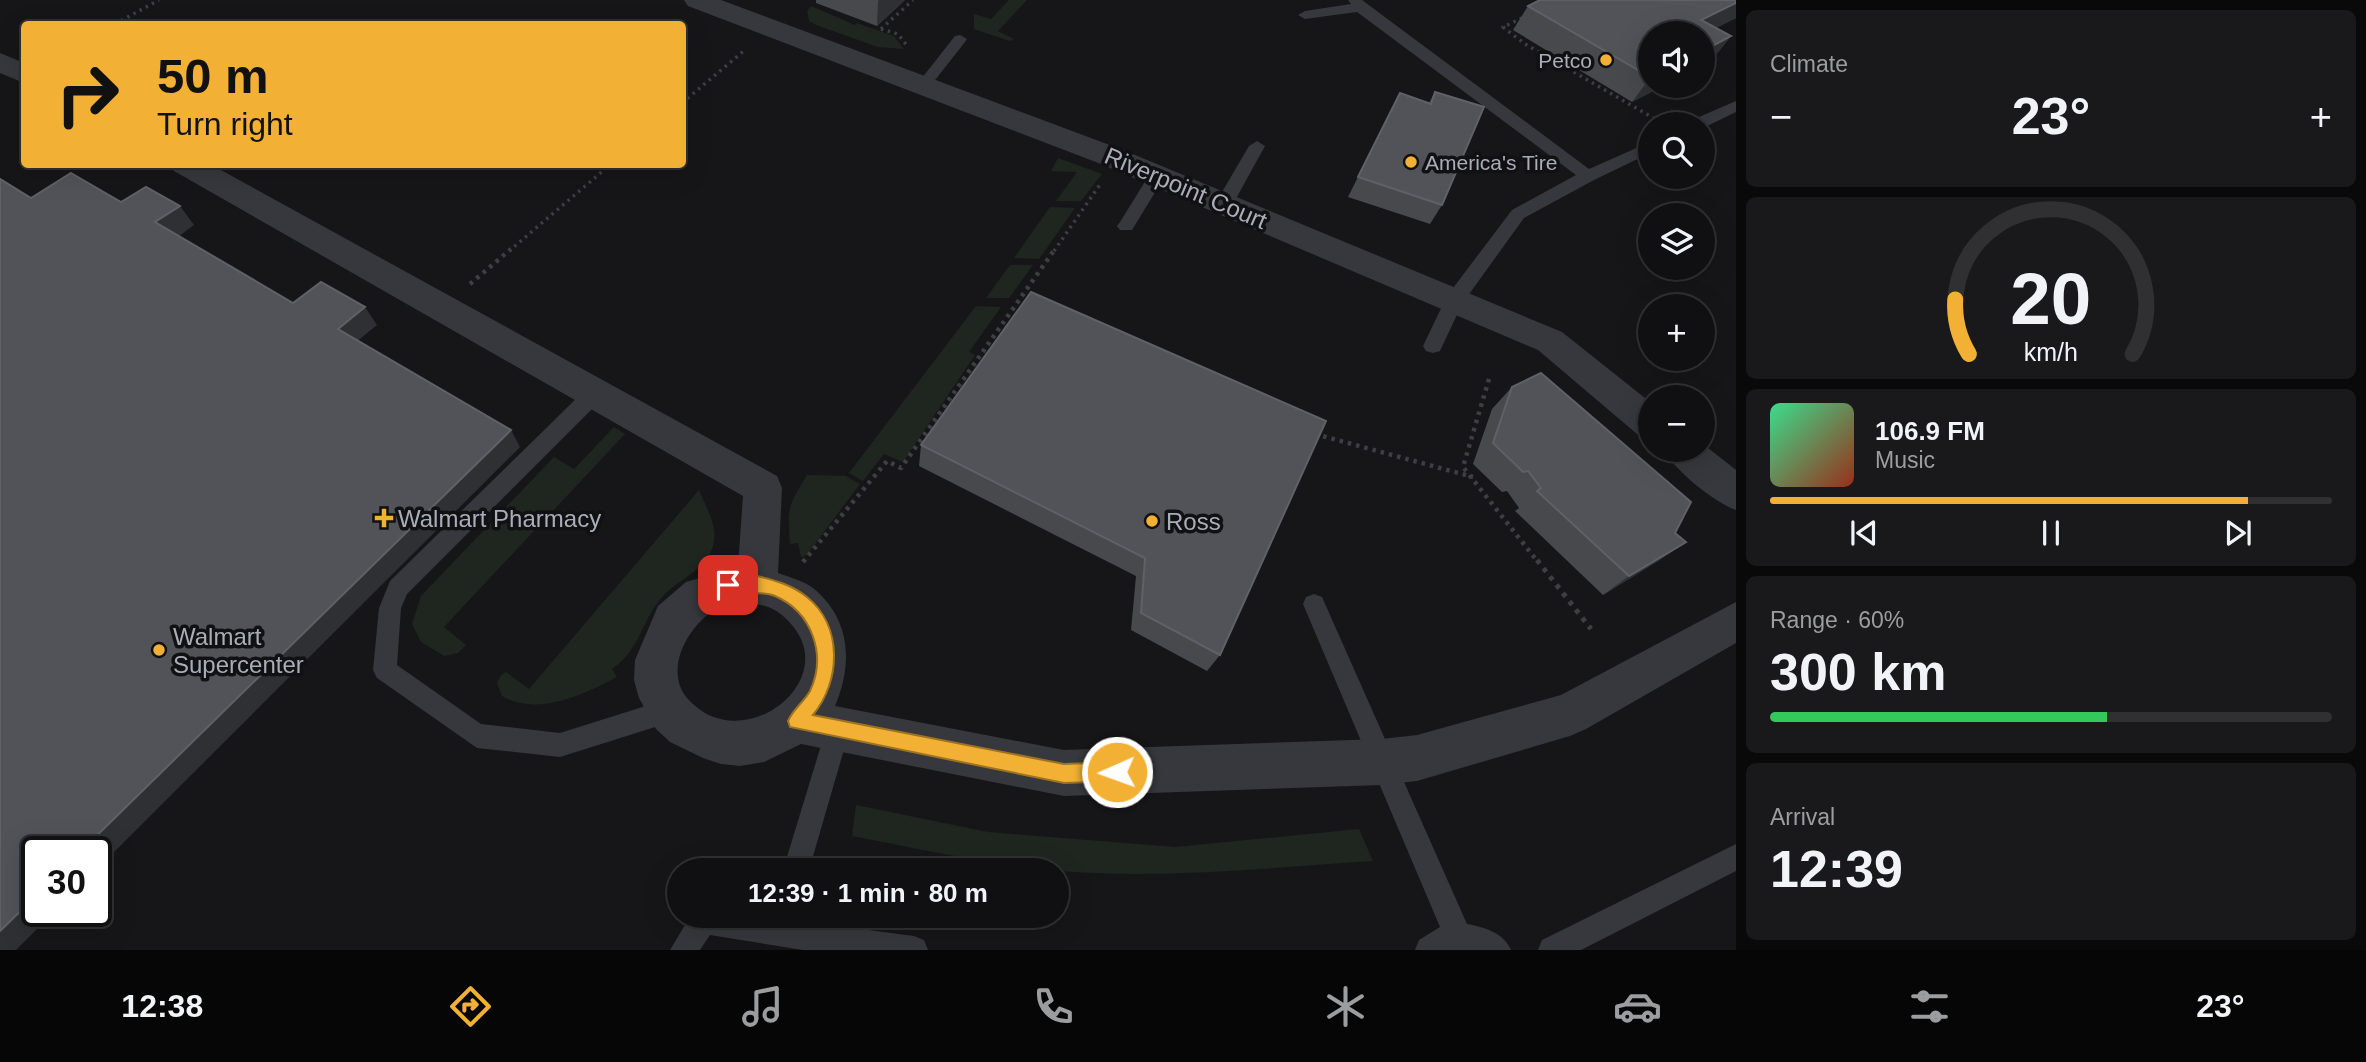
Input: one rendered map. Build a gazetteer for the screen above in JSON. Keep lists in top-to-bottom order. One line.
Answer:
{"streets":{"street":["Riverpoint Court"]},"places":{"other":["Petco","America's Tire","Ross","Walmart Supercenter"],"health":["Walmart Pharmacy"]},"page":{"tile":["Climate",["Range · 60%","300 km"],["Arrival","12:39"]],"map_buttons":["+","−"],"turn":["50 m","Turn right"],"heat":["−","23°","+"],"song":["106.9 FM","Music"],"limit":"30","trip":"12:39 · 1 min · 80 m","tabs":["12:38","23°"],"gauge":["20","km/h"]}}
